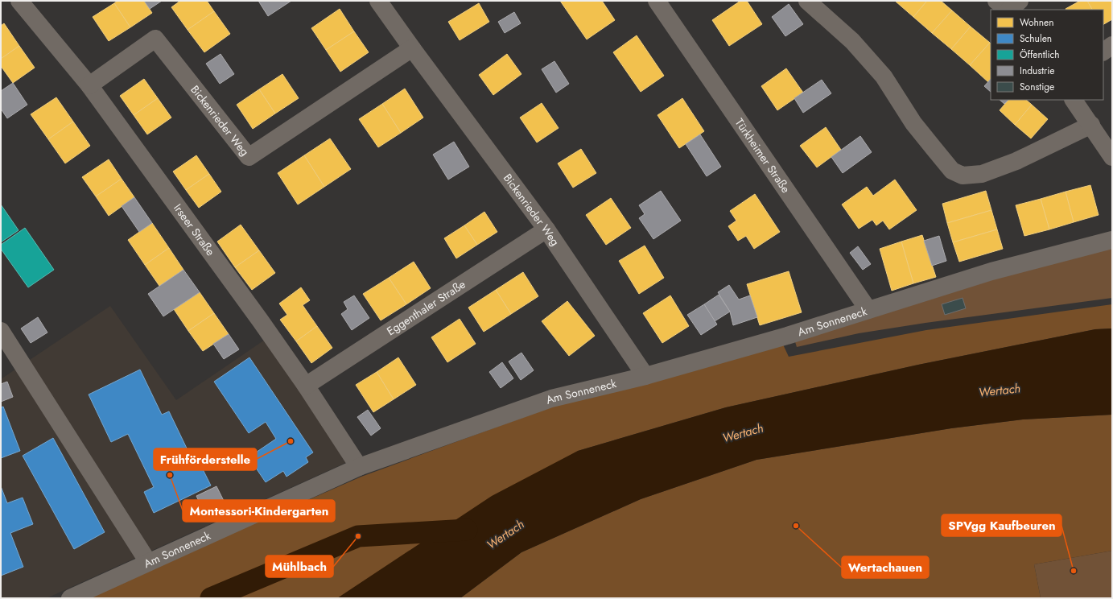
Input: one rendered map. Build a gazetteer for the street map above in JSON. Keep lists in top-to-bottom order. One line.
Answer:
{"streets":{"street":["Bickenrieder Weg","Türkheimer Straße","Irseer Straße","Eggenthaler Straße","Am Sonneneck"]},"crossings":[["Bickenrieder Weg","Irseer Straße"],["Bickenrieder Weg","Eggenthaler Straße"],["Bickenrieder Weg","Am Sonneneck"],["Türkheimer Straße","Am Sonneneck"],["Irseer Straße","Eggenthaler Straße"],["Irseer Straße","Am Sonneneck"]],"water":["Wertach"],"places":["Frühförderstelle","Montessori-Kindergarten","Wertachauen","Mühlbach","SPVgg Kaufbeuren"],"legend":["Wohnen","Schulen","Öffentlich","Industrie","Sonstige"]}
